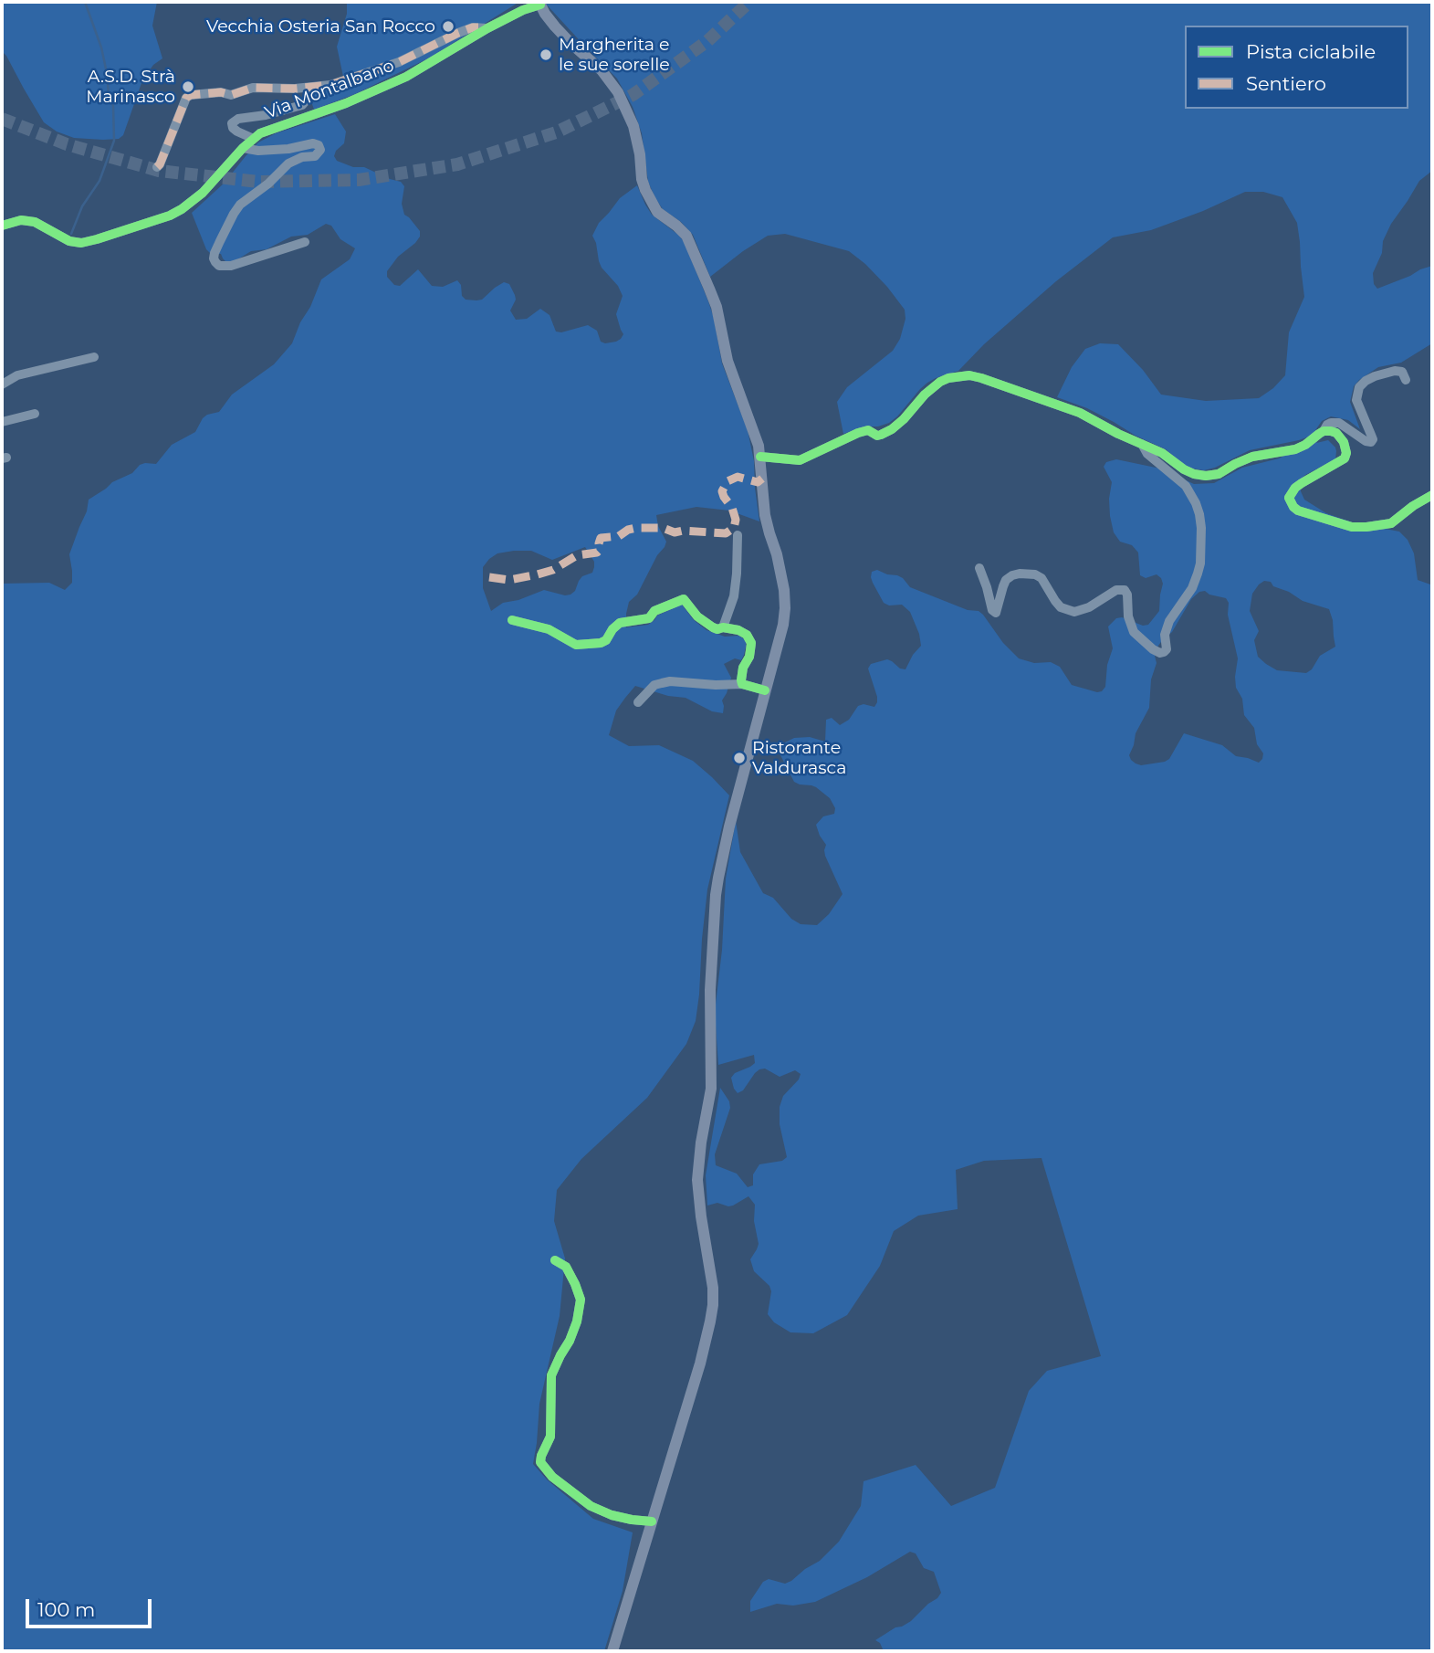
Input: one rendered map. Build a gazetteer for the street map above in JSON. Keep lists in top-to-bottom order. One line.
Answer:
{"streets":{"street":["Via Montalbano"]},"places":["Vecchia Osteria San Rocco","Margherita e le sue sorelle","A.S.D. Strà Marinasco","Ristorante Valdurasca"],"legend":["Pista ciclabile","Sentiero"],"scale_bar":"100 m"}
